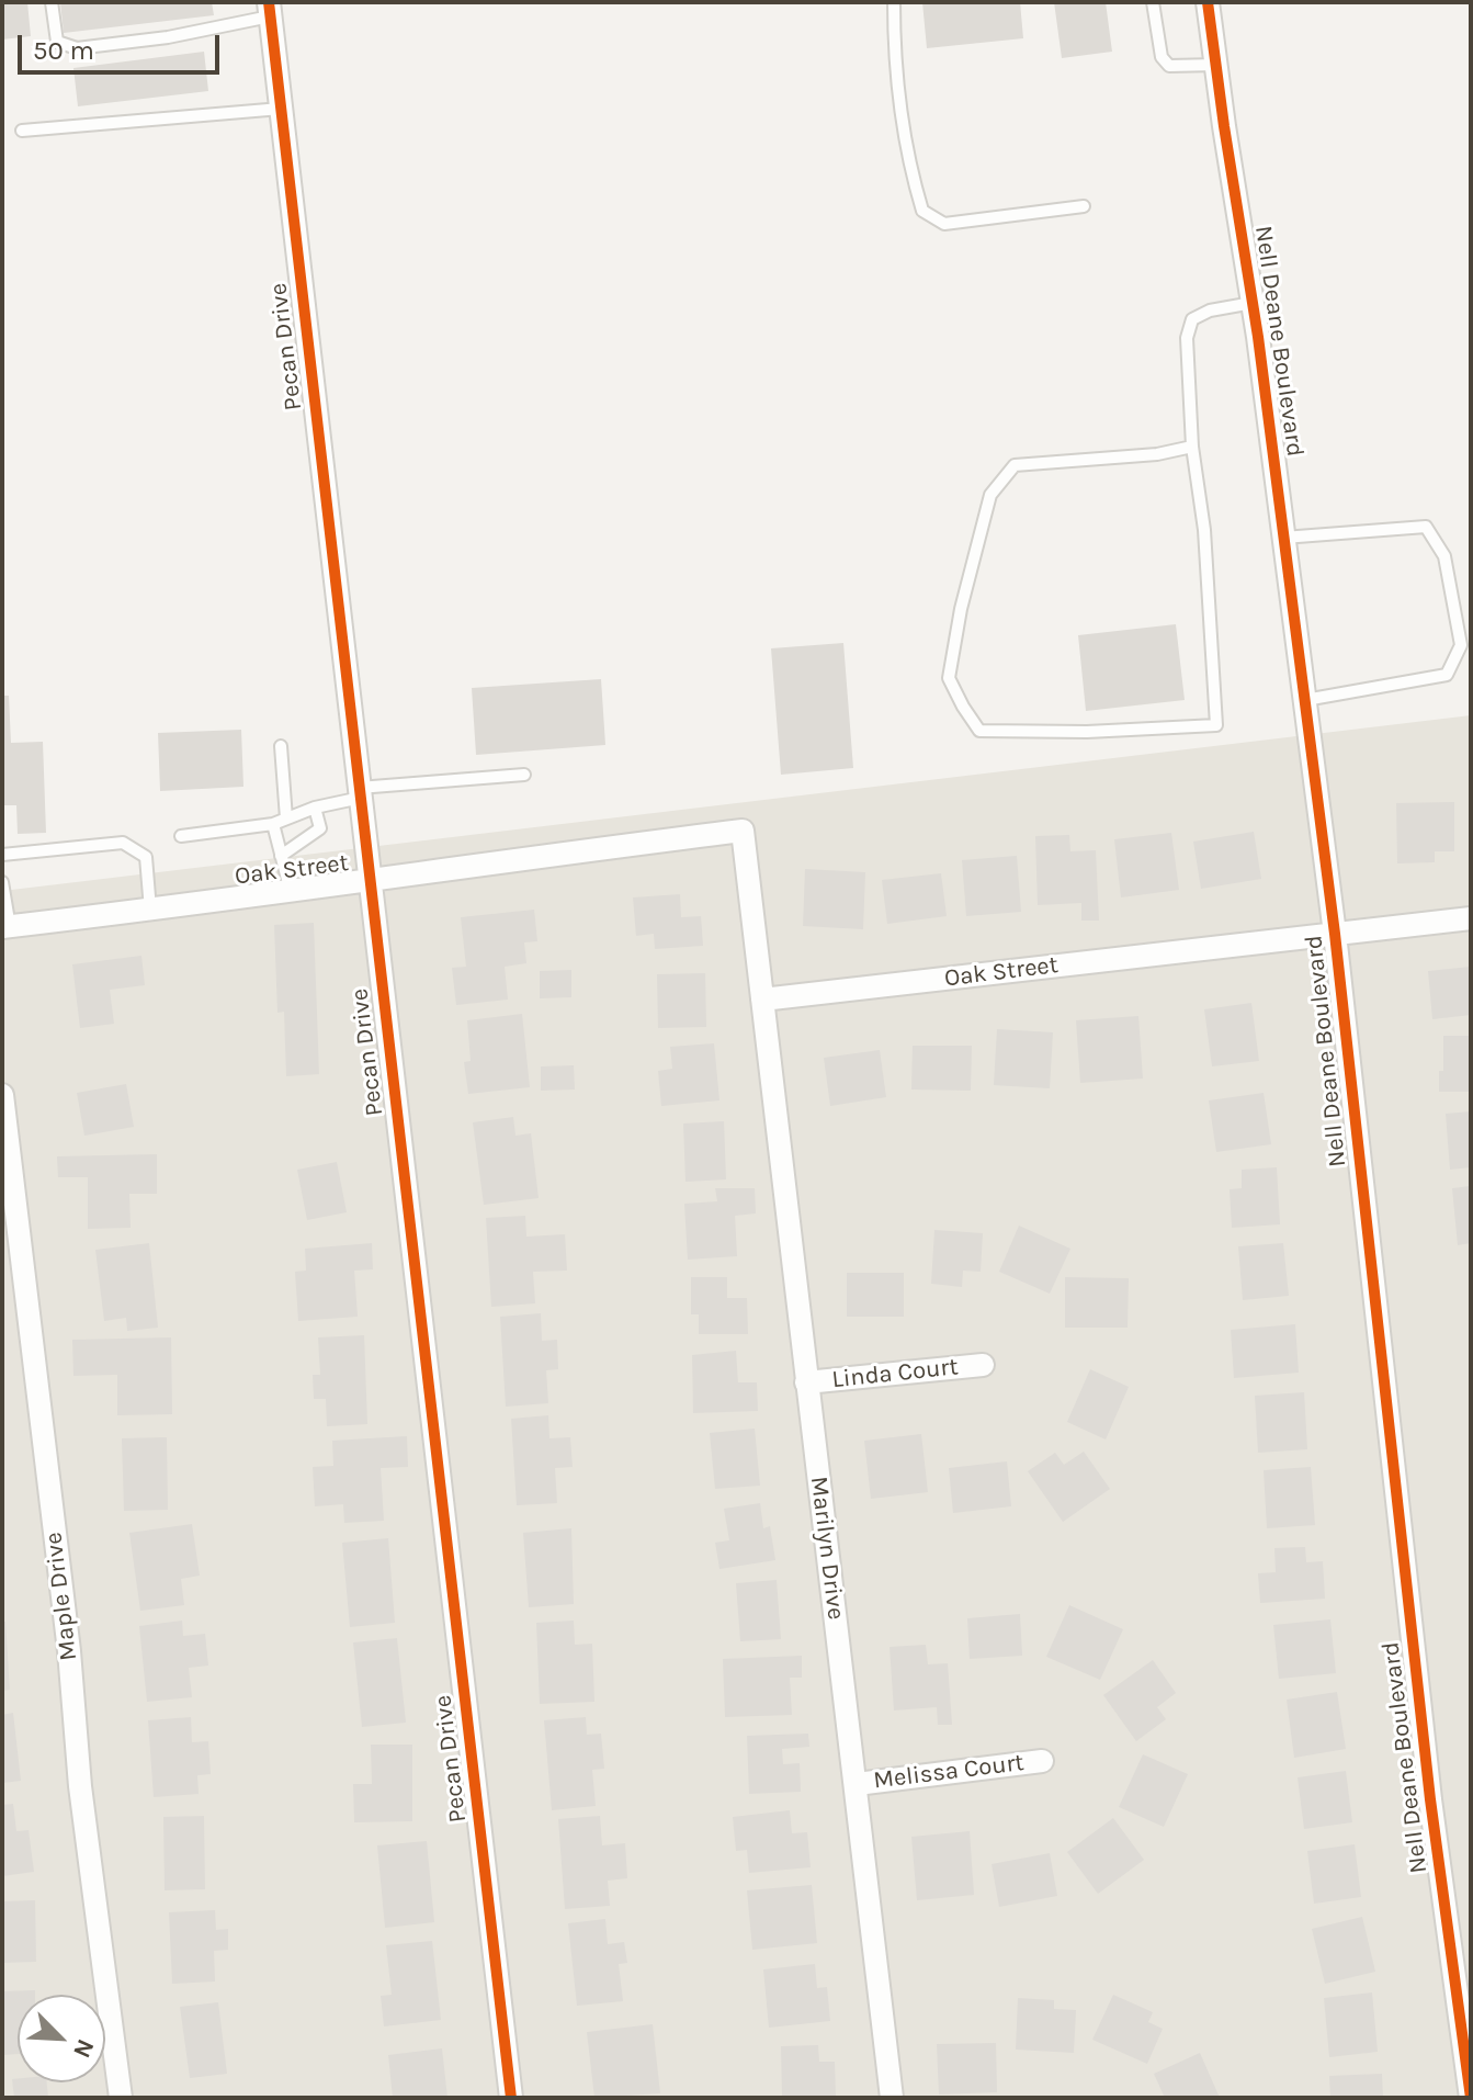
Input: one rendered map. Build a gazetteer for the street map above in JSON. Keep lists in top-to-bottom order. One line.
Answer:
{"streets":{"street":["Nell Deane Boulevard","Pecan Drive","Oak Street","Linda Court","Marilyn Drive","Maple Drive","Melissa Court"]},"crossings":[["Nell Deane Boulevard","Oak Street"],["Pecan Drive","Oak Street"],["Oak Street","Marilyn Drive"],["Linda Court","Marilyn Drive"],["Marilyn Drive","Melissa Court"]],"scale_bar":"50 m","north":"bottom right"}
